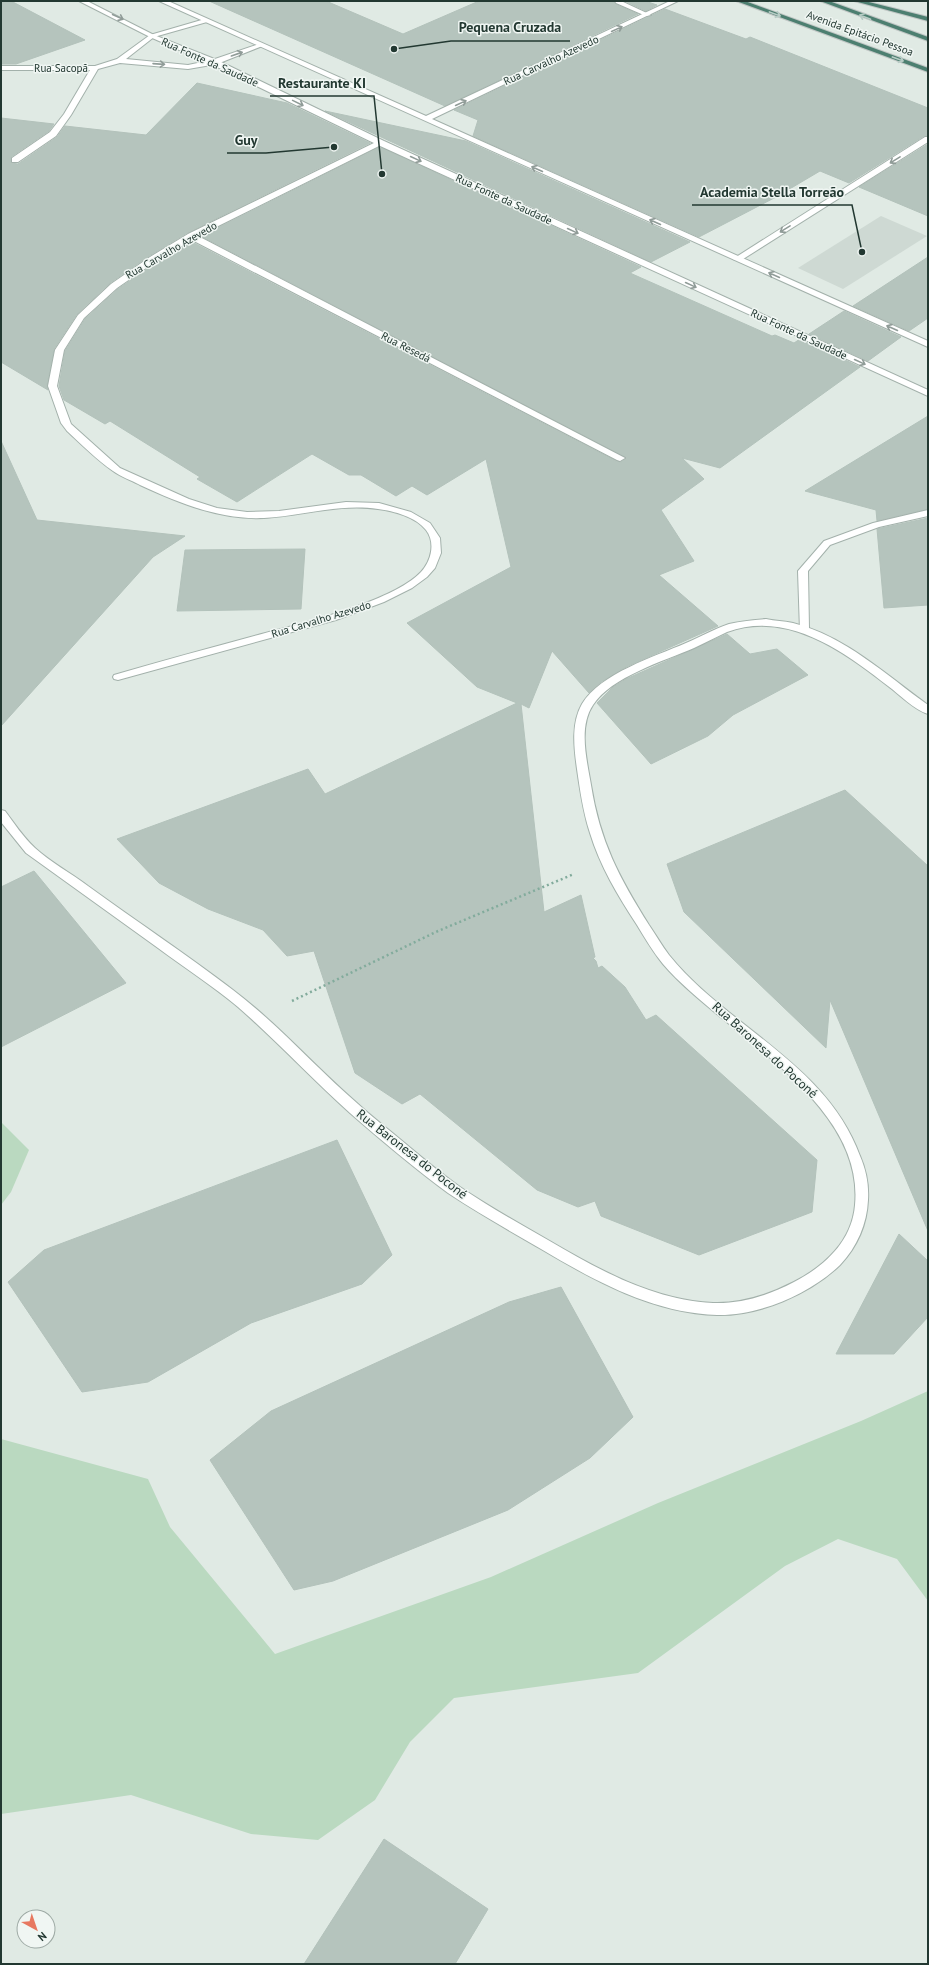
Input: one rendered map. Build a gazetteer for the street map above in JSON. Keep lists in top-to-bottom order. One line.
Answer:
{"streets":{"highway":["Avenida Epitácio Pessoa"],"street":["Rua Carvalho Azevedo","Rua Fonte da Saudade","Rua Sacopã","Rua Resedá","Rua Baronesa do Poconé"]},"crossings":[["Rua Carvalho Azevedo","Rua Fonte da Saudade"],["Rua Carvalho Azevedo","Rua Resedá"],["Rua Fonte da Saudade","Rua Sacopã"]],"places":["Pequena Cruzada","Guy","Restaurante KI","Academia Stella Torreão"],"north":"bottom right"}
